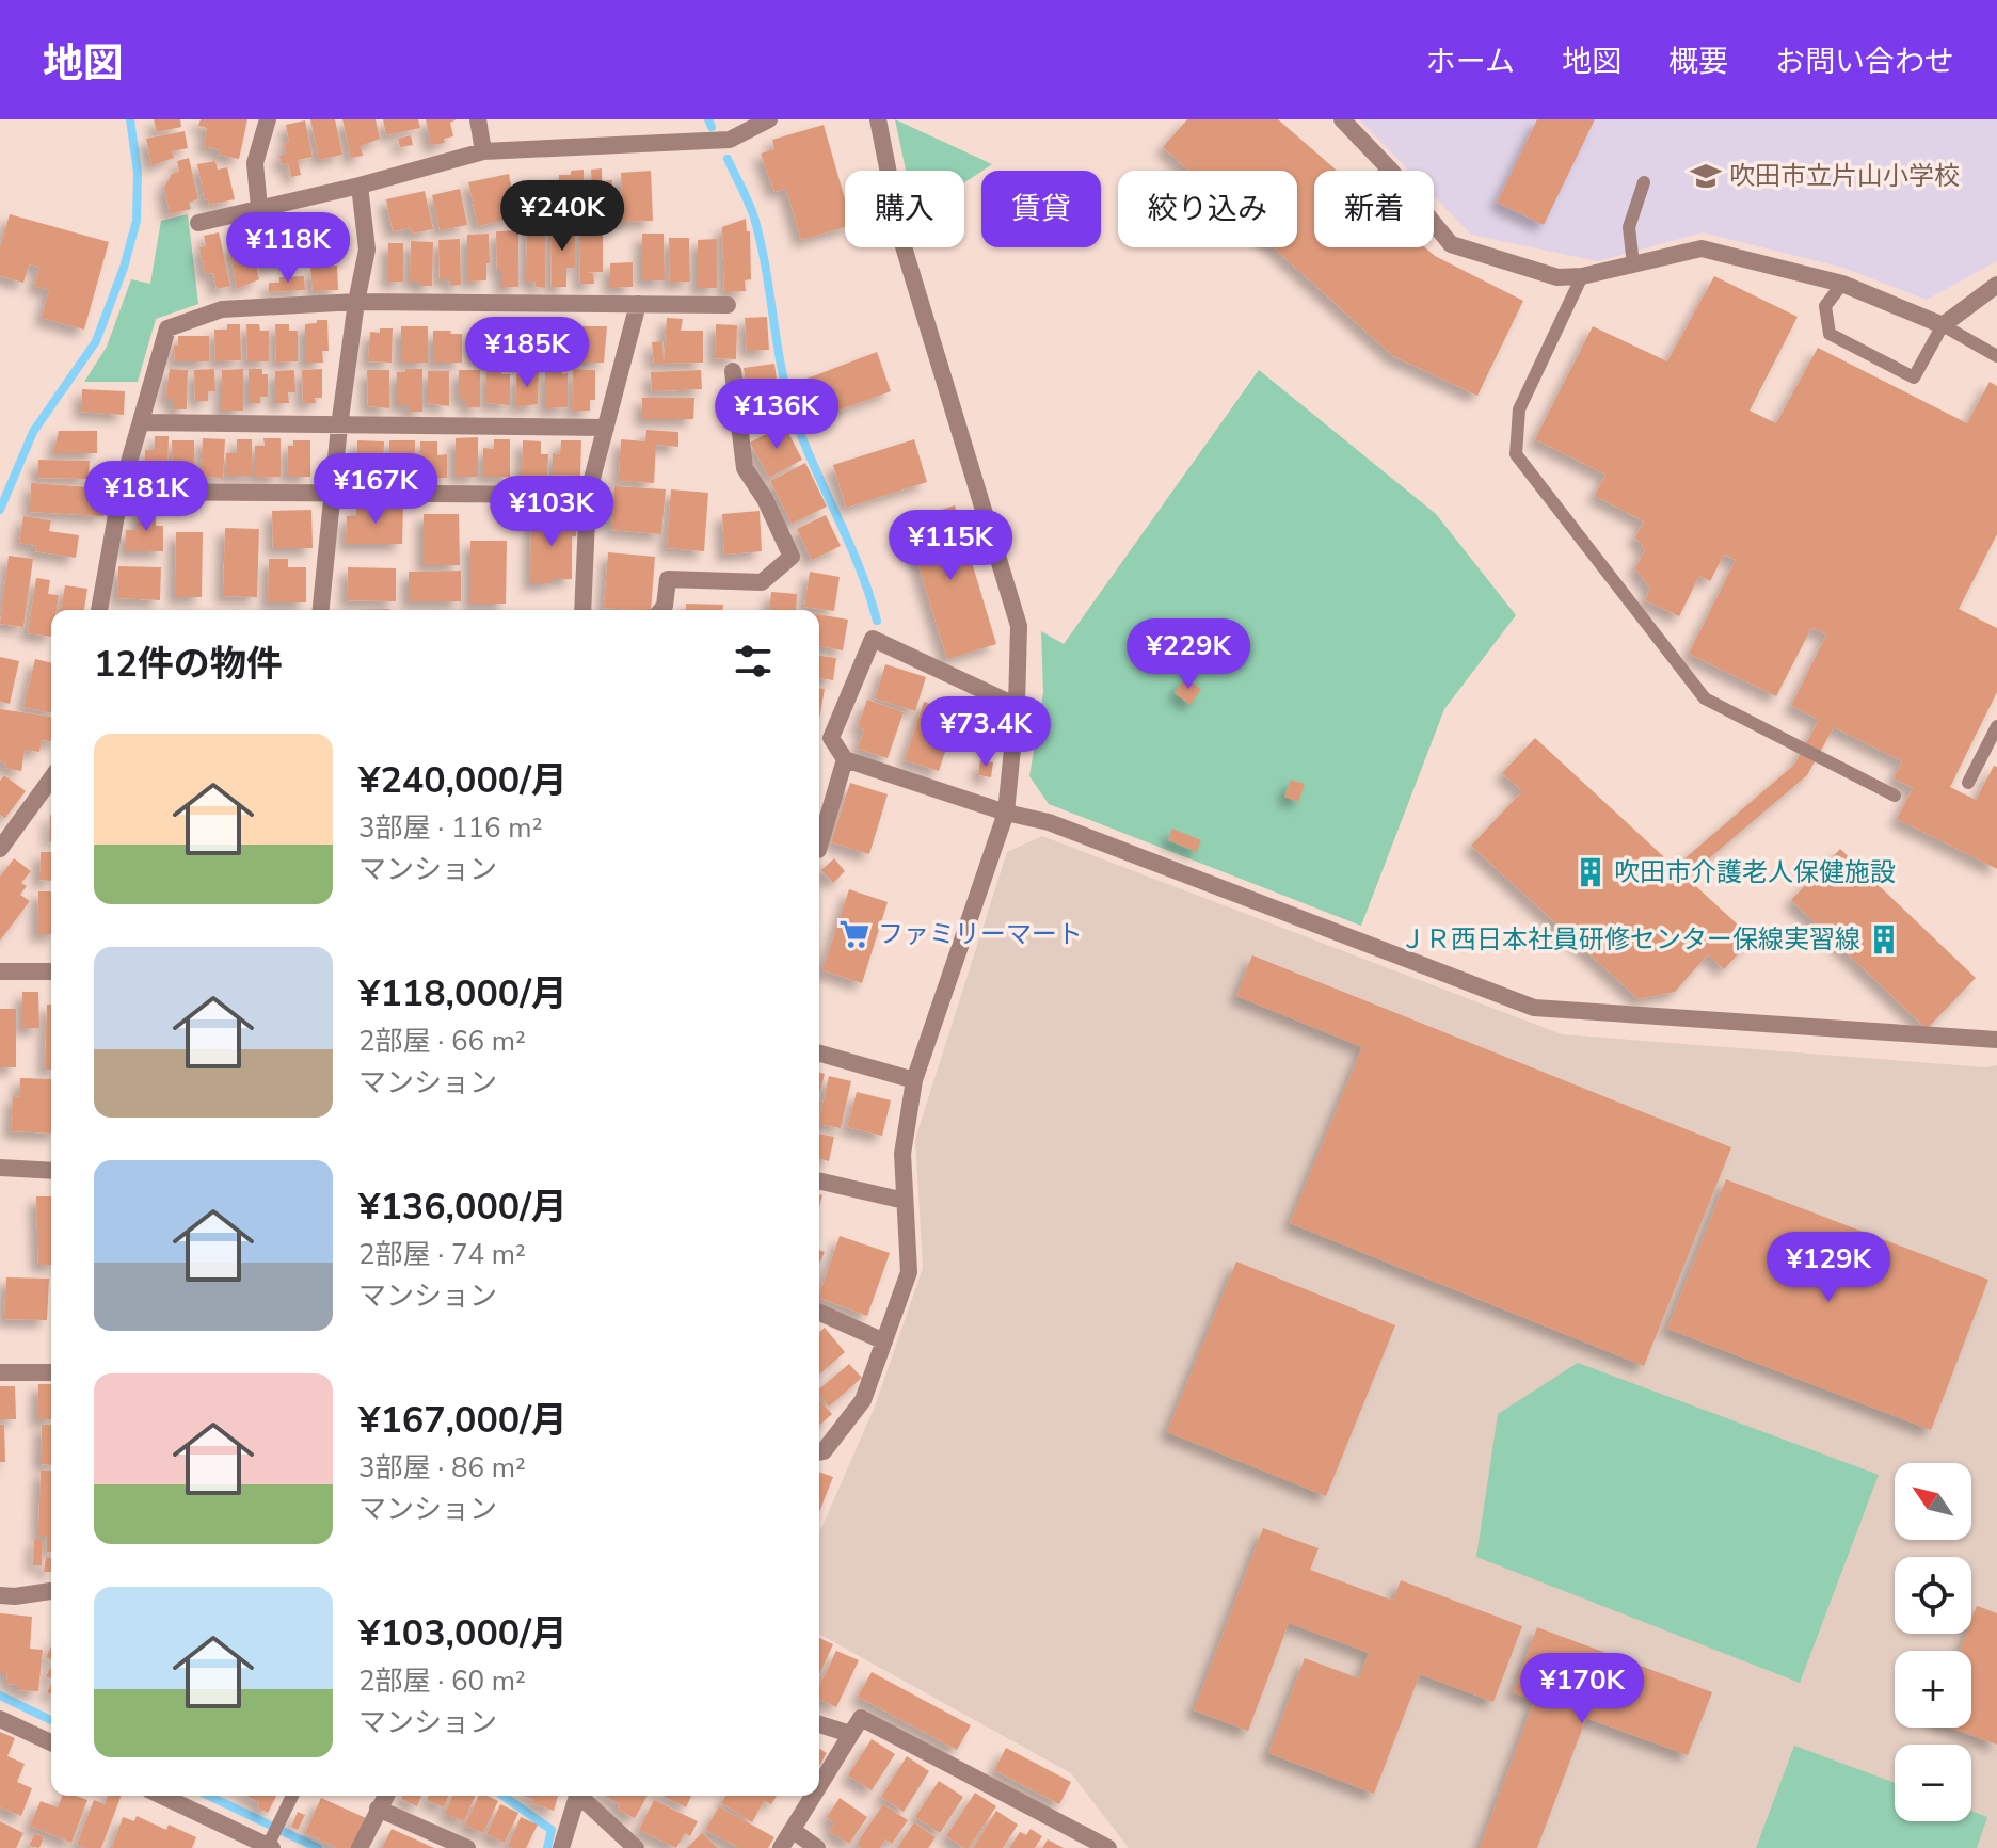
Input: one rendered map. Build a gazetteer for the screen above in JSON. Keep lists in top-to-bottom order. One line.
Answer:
{"places":{"school or university":["吹田市立片山小学校"],"building":["吹田市介護老人保健施設","ＪＲ西日本社員研修センター保線実習線"],"supermarket":["ファミリーマート"]},"north":"top left","page":{"header":"地図","nav":["ホーム","地図","概要","お問い合わせ"],"chip":["購入","賃貸","絞り込み","新着"],"price":["¥240K","¥118K","¥185K","¥136K","¥167K","¥181K","¥103K","¥115K","¥229K","¥73.4K","¥129K","¥170K"],"heading":"12件の物件","list":[{"name":"¥240,000/月","note":"3部屋 · 116 m² · マンション"},{"name":"¥118,000/月","note":"2部屋 · 66 m² · マンション"},{"name":"¥136,000/月","note":"2部屋 · 74 m² · マンション"},{"name":"¥167,000/月","note":"3部屋 · 86 m² · マンション"},{"name":"¥103,000/月","note":"2部屋 · 60 m² · マンション"}],"map_buttons":["+","−"]}}
